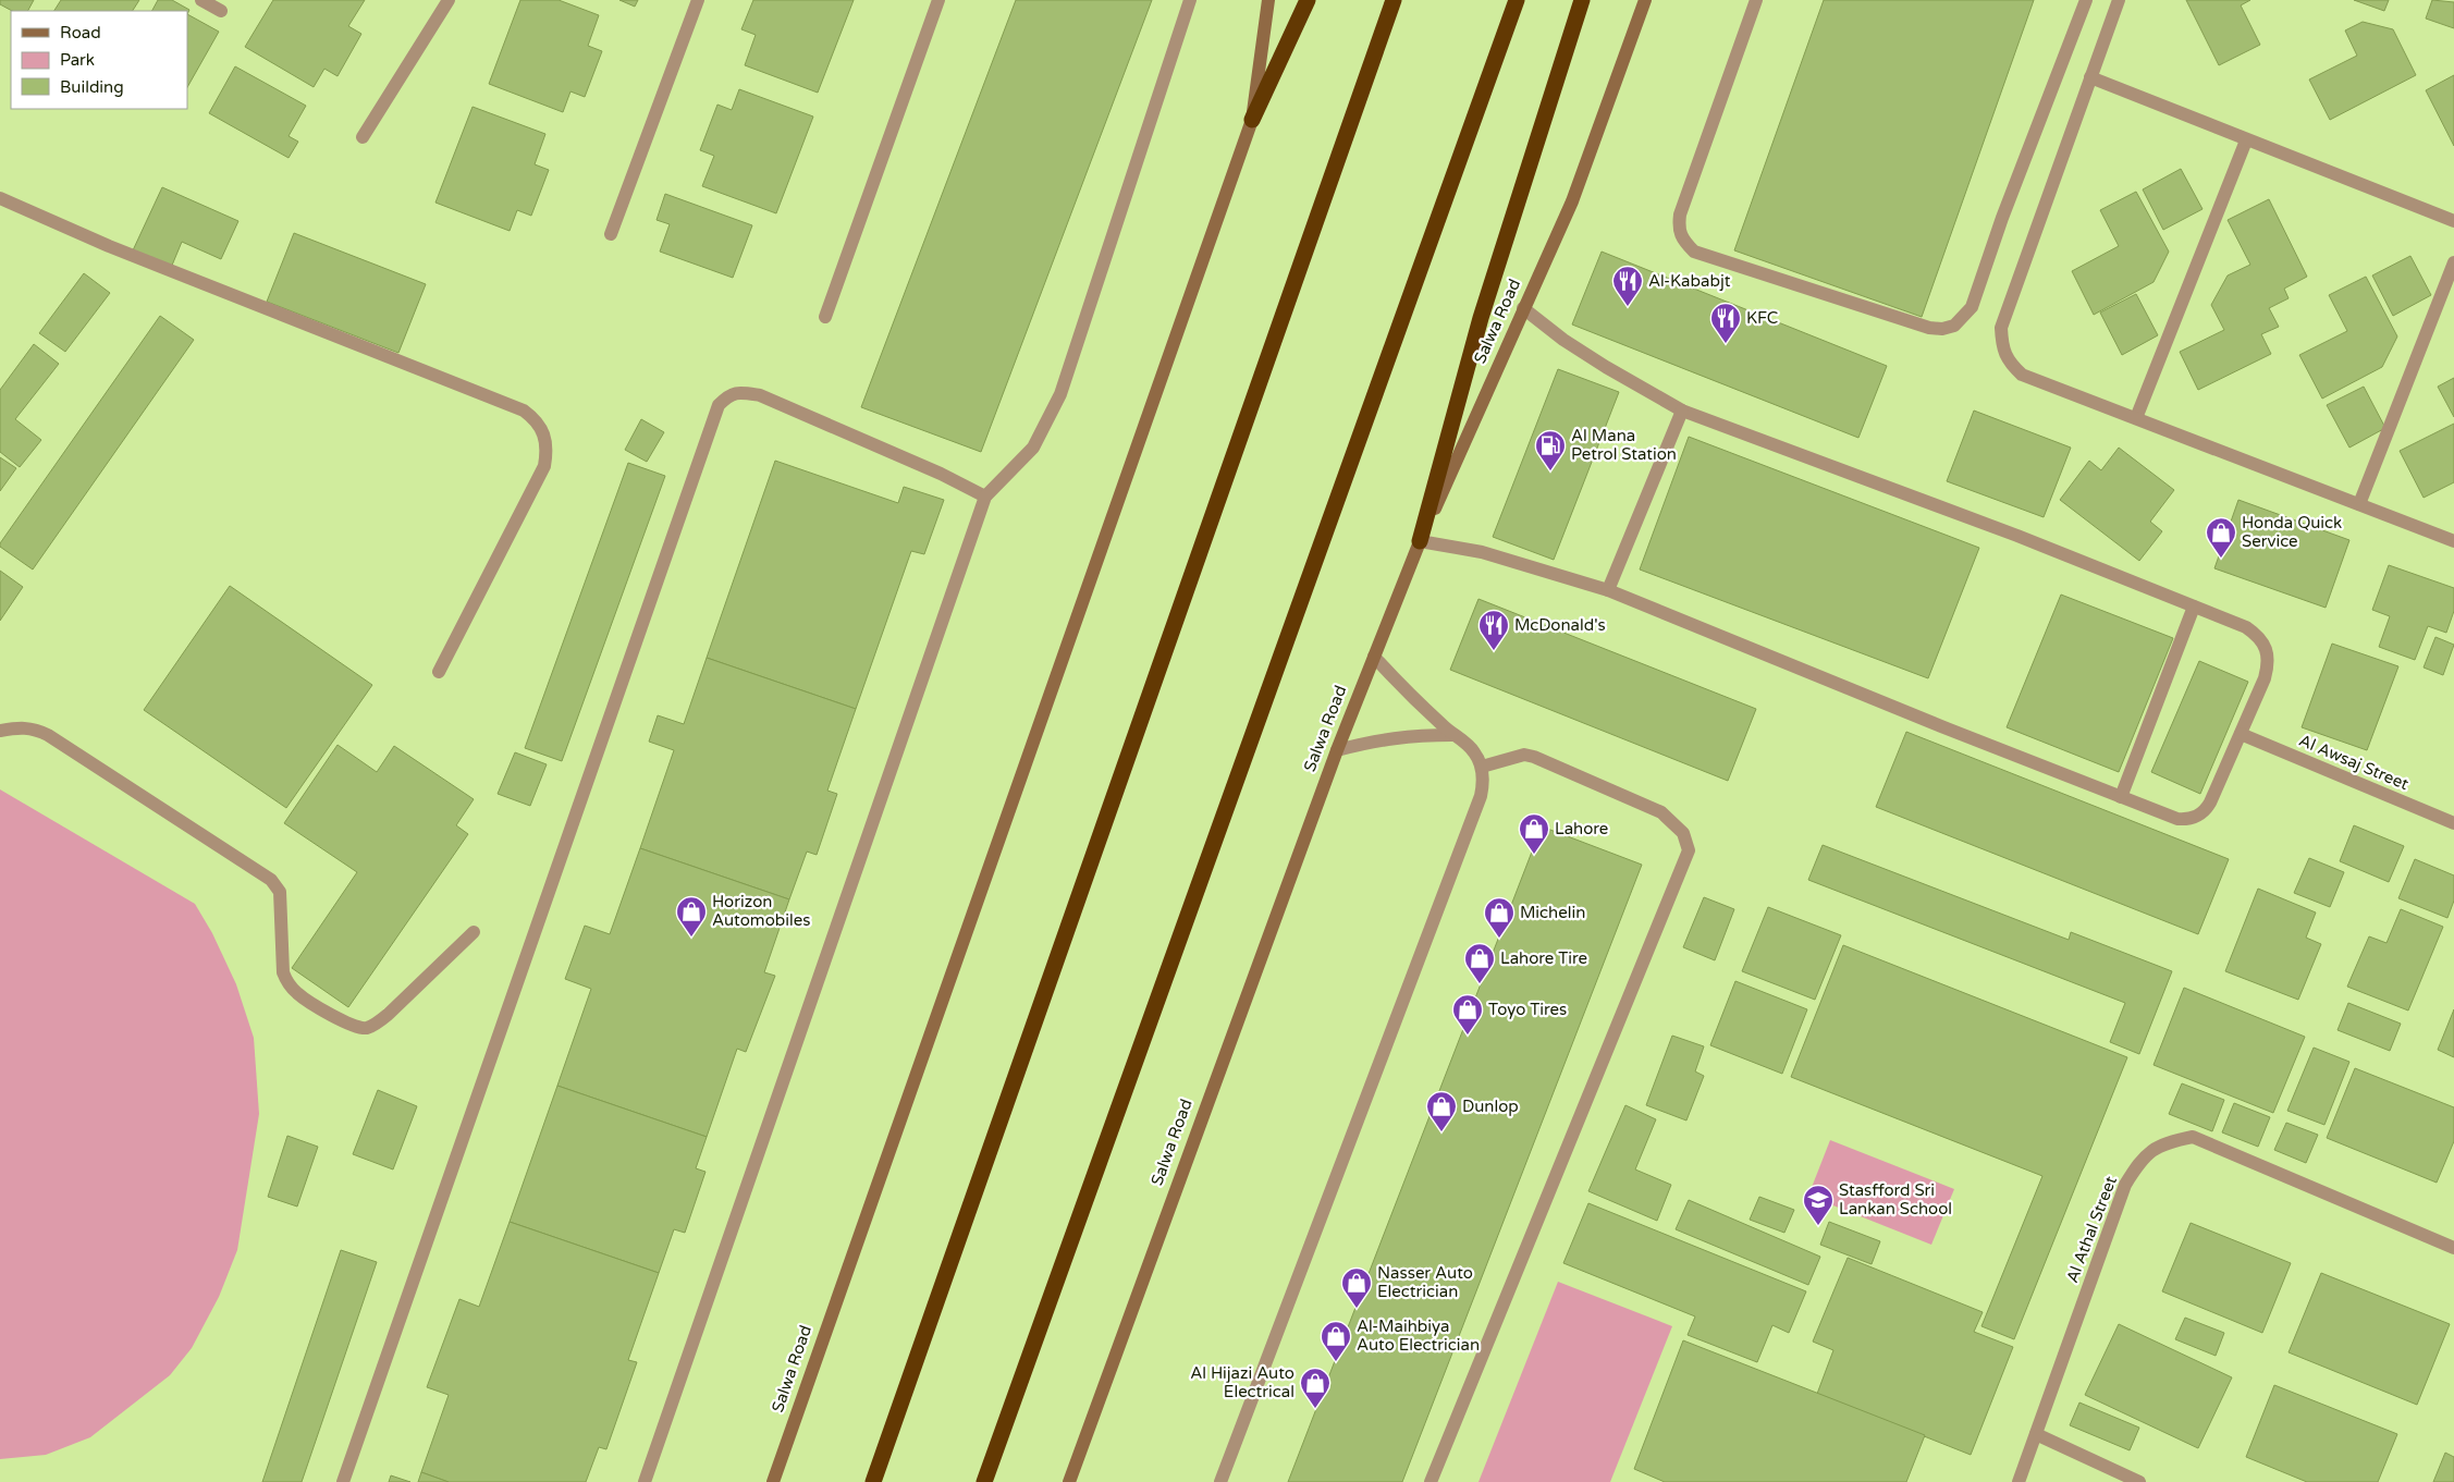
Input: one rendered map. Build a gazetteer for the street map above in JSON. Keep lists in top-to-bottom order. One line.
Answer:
{"streets":{"main road":["Salwa Road"],"street":["Al Awsaj Street","Al Athal Street"]},"places":{"restaurant":["Al-Kababjt","KFC","McDonald's"],"fuel station":["Al Mana Petrol Station"],"shop":["Honda Quick Service","Lahore","Horizon Automobiles","Michelin","Lahore Tire","Toyo Tires","Dunlop","Nasser Auto Electrician","Al-Maihbiya Auto Electrician","Al Hijazi Auto Electrical"],"school or university":["Stasfford Sri Lankan School"]},"legend":["Road","Park","Building"]}
